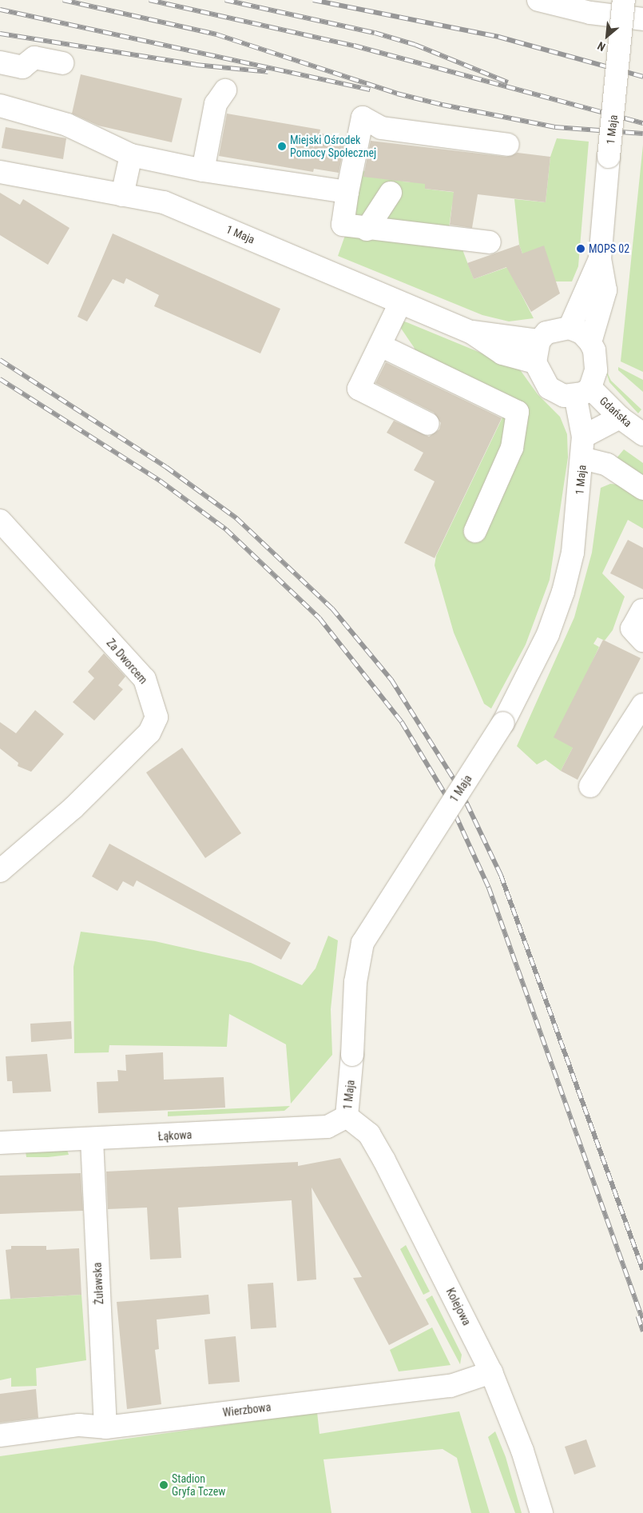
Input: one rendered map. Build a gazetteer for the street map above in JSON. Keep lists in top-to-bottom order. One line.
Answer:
{"streets":{"street":["1 Maja","Gdańska","Za Dworcem","Łąkowa","Żuławska","Kolejowa","Wierzbowa"]},"crossings":[["1 Maja","Gdańska"],["1 Maja","Łąkowa"],["1 Maja","Kolejowa"],["Łąkowa","Żuławska"],["Łąkowa","Kolejowa"],["Żuławska","Wierzbowa"],["Kolejowa","Wierzbowa"]],"places":["Miejski Ośrodek Pomocy Społecznej","MOPS 02","Stadion Gryfa Tczew"],"north":"bottom left"}
